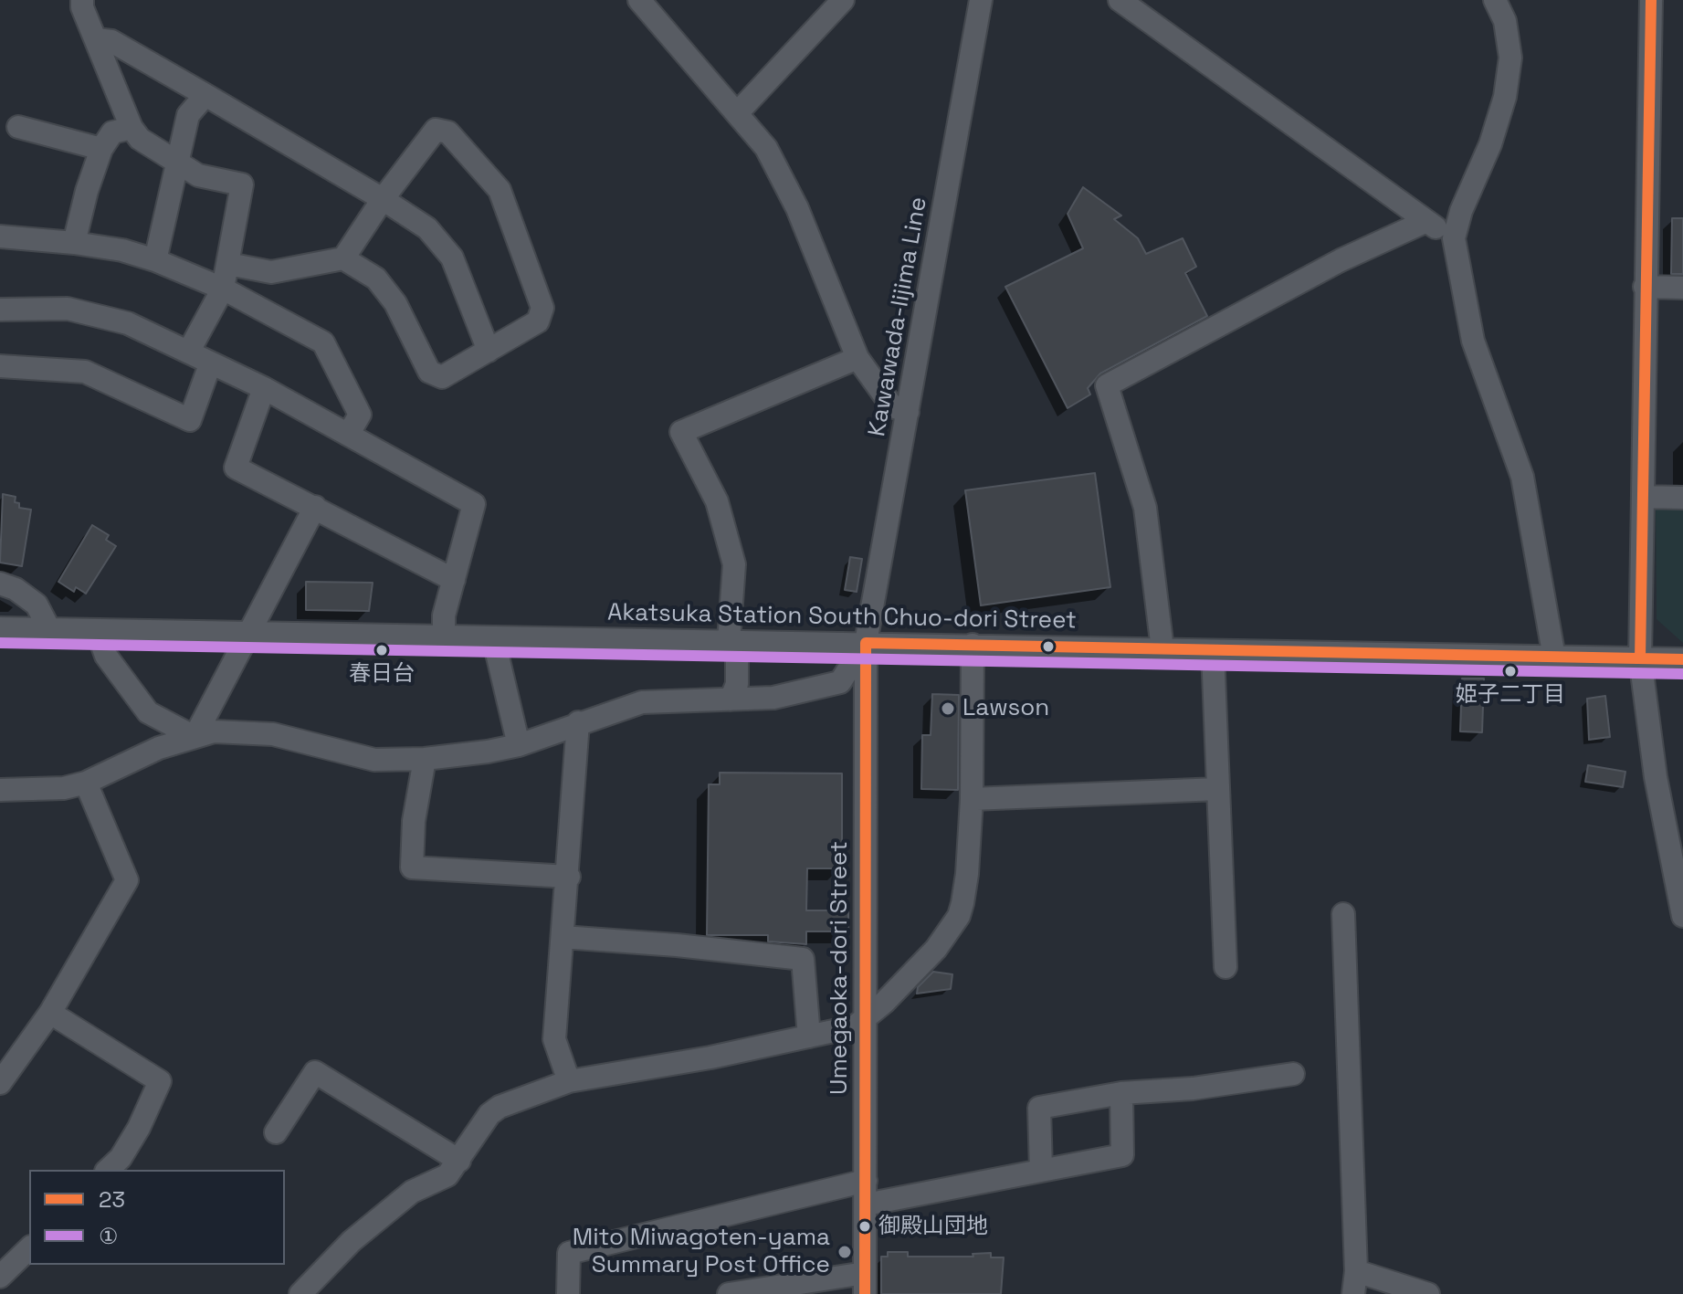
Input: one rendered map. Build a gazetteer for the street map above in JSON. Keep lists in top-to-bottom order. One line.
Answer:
{"streets":{"street":["Kawawada-Iijima Line","Akatsuka Station South Chuo-dori Street","Umegaoka-dori Street"]},"crossings":[["Kawawada-Iijima Line","Akatsuka Station South Chuo-dori Street"],["Kawawada-Iijima Line","Umegaoka-dori Street"],["Akatsuka Station South Chuo-dori Street","Umegaoka-dori Street"]],"places":["春日台","姫子二丁目","Lawson","御殿山団地","Mito Miwagoten-yama Summary Post Office"],"lines":["transit line 23","transit line ①"],"legend":["23","①"]}
